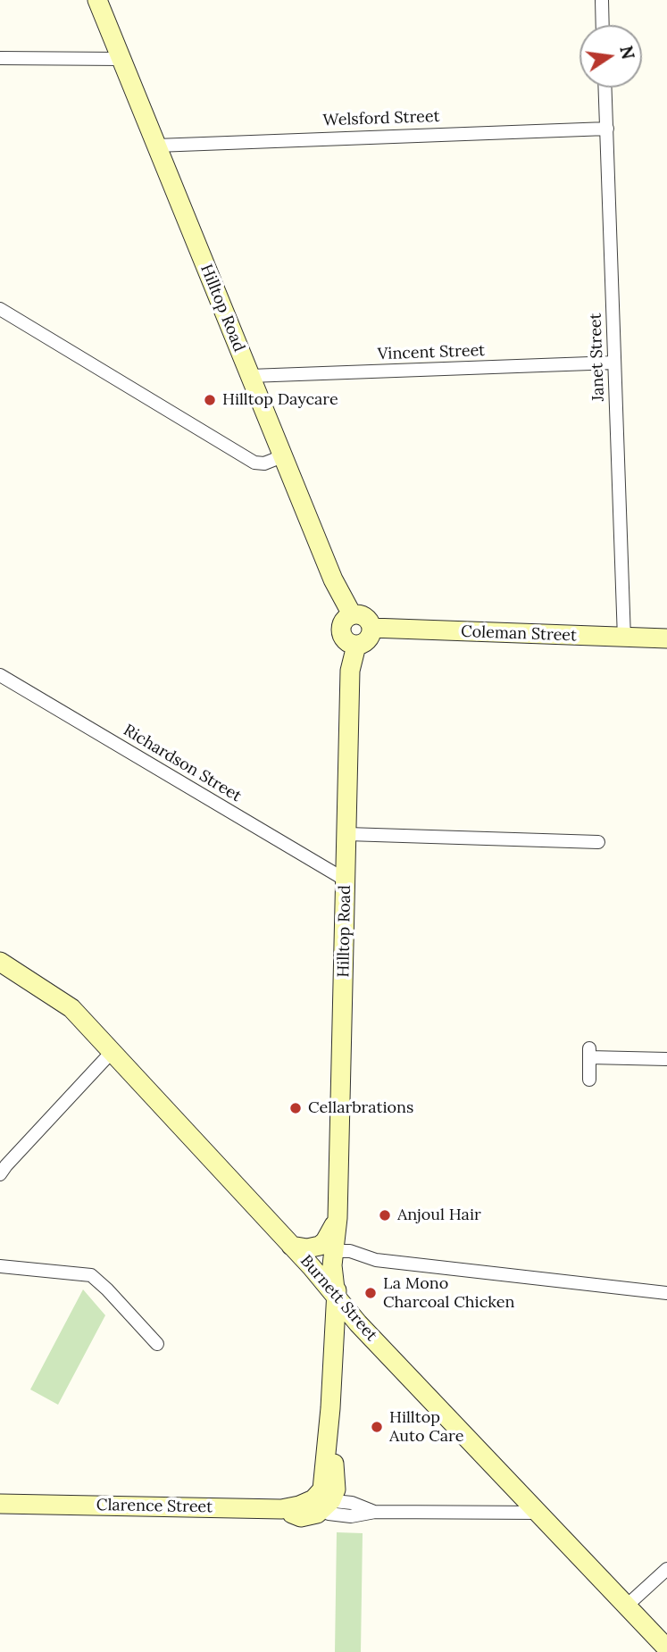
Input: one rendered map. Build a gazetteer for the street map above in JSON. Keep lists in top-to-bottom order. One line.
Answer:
{"streets":{"street":["Welsford Street","Hilltop Road","Vincent Street","Janet Street","Coleman Street","Richardson Street","Burnett Street","Clarence Street"]},"crossings":[["Welsford Street","Hilltop Road"],["Welsford Street","Janet Street"],["Hilltop Road","Vincent Street"],["Hilltop Road","Coleman Street"],["Hilltop Road","Richardson Street"],["Hilltop Road","Burnett Street"],["Hilltop Road","Clarence Street"],["Vincent Street","Janet Street"],["Janet Street","Coleman Street"],["Burnett Street","Clarence Street"]],"places":["Hilltop Daycare","Cellarbrations","Anjoul Hair","La Mono Charcoal Chicken","Hilltop Auto Care"],"north":"right"}
